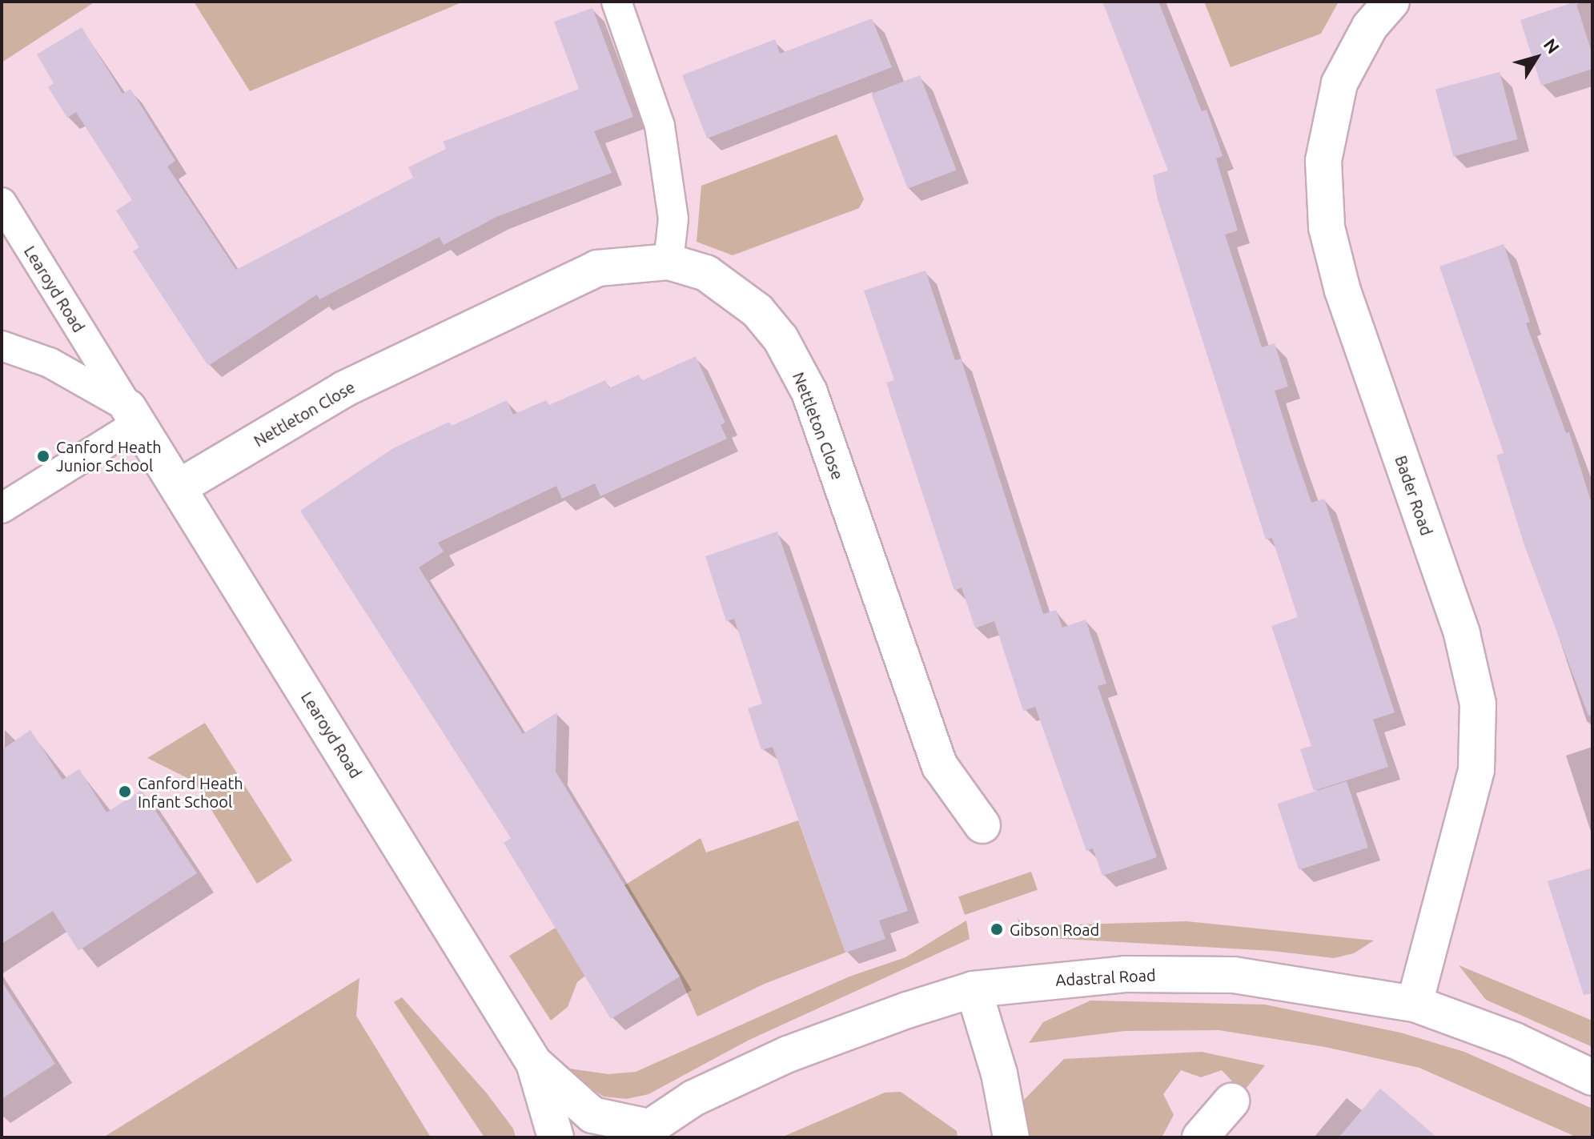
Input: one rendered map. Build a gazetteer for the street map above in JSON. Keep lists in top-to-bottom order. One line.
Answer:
{"streets":{"street":["Learoyd Road","Nettleton Close","Bader Road","Adastral Road"]},"crossings":[["Learoyd Road","Nettleton Close"],["Learoyd Road","Adastral Road"],["Bader Road","Adastral Road"]],"places":["Canford Heath Junior School","Canford Heath Infant School","Gibson Road"],"north":"top right"}
